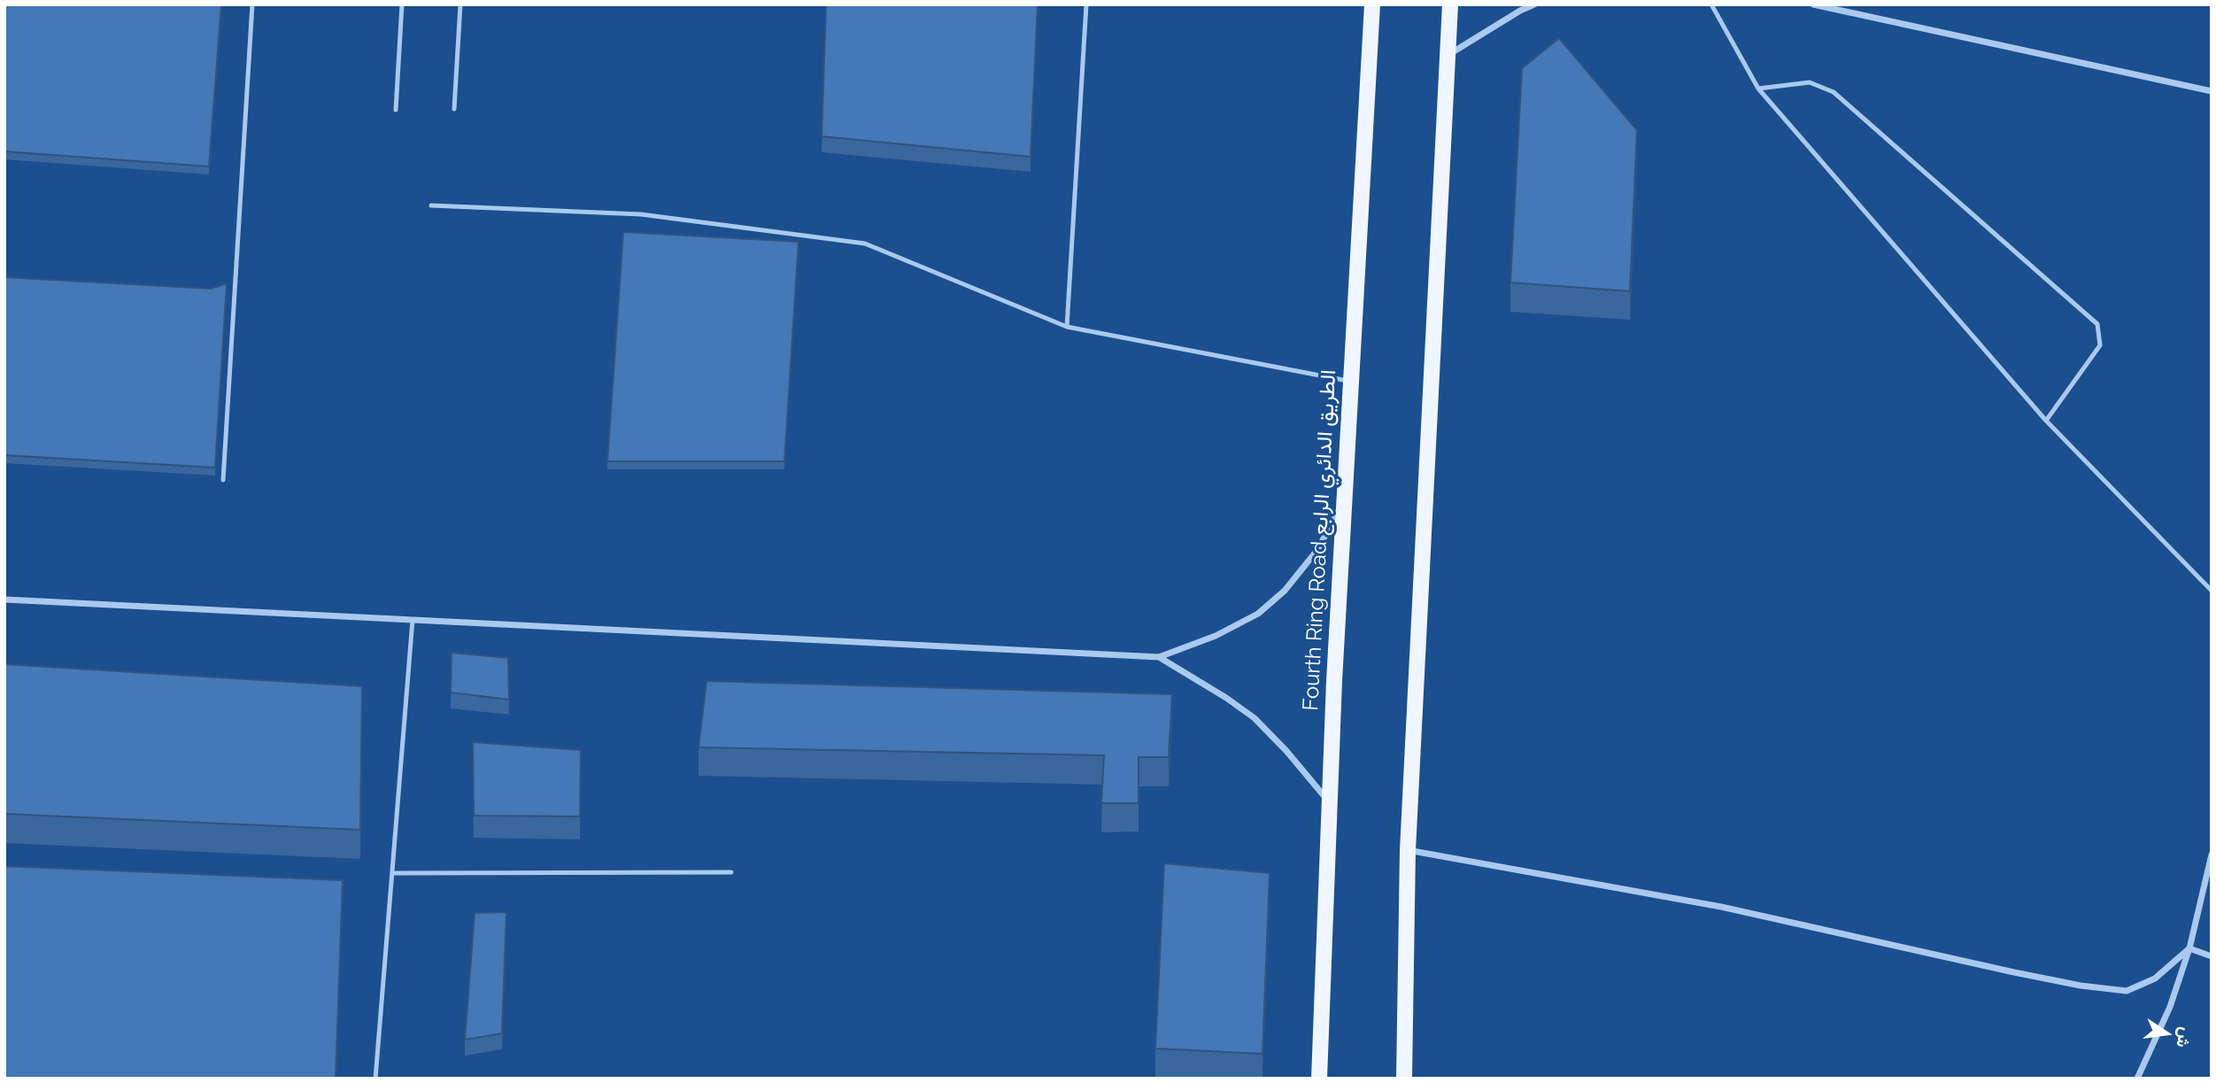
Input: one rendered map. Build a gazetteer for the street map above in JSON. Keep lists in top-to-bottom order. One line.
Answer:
{"streets":{"main road":["Fourth Ring Road الطريق الدائري الرابع"]},"north":"right"}
